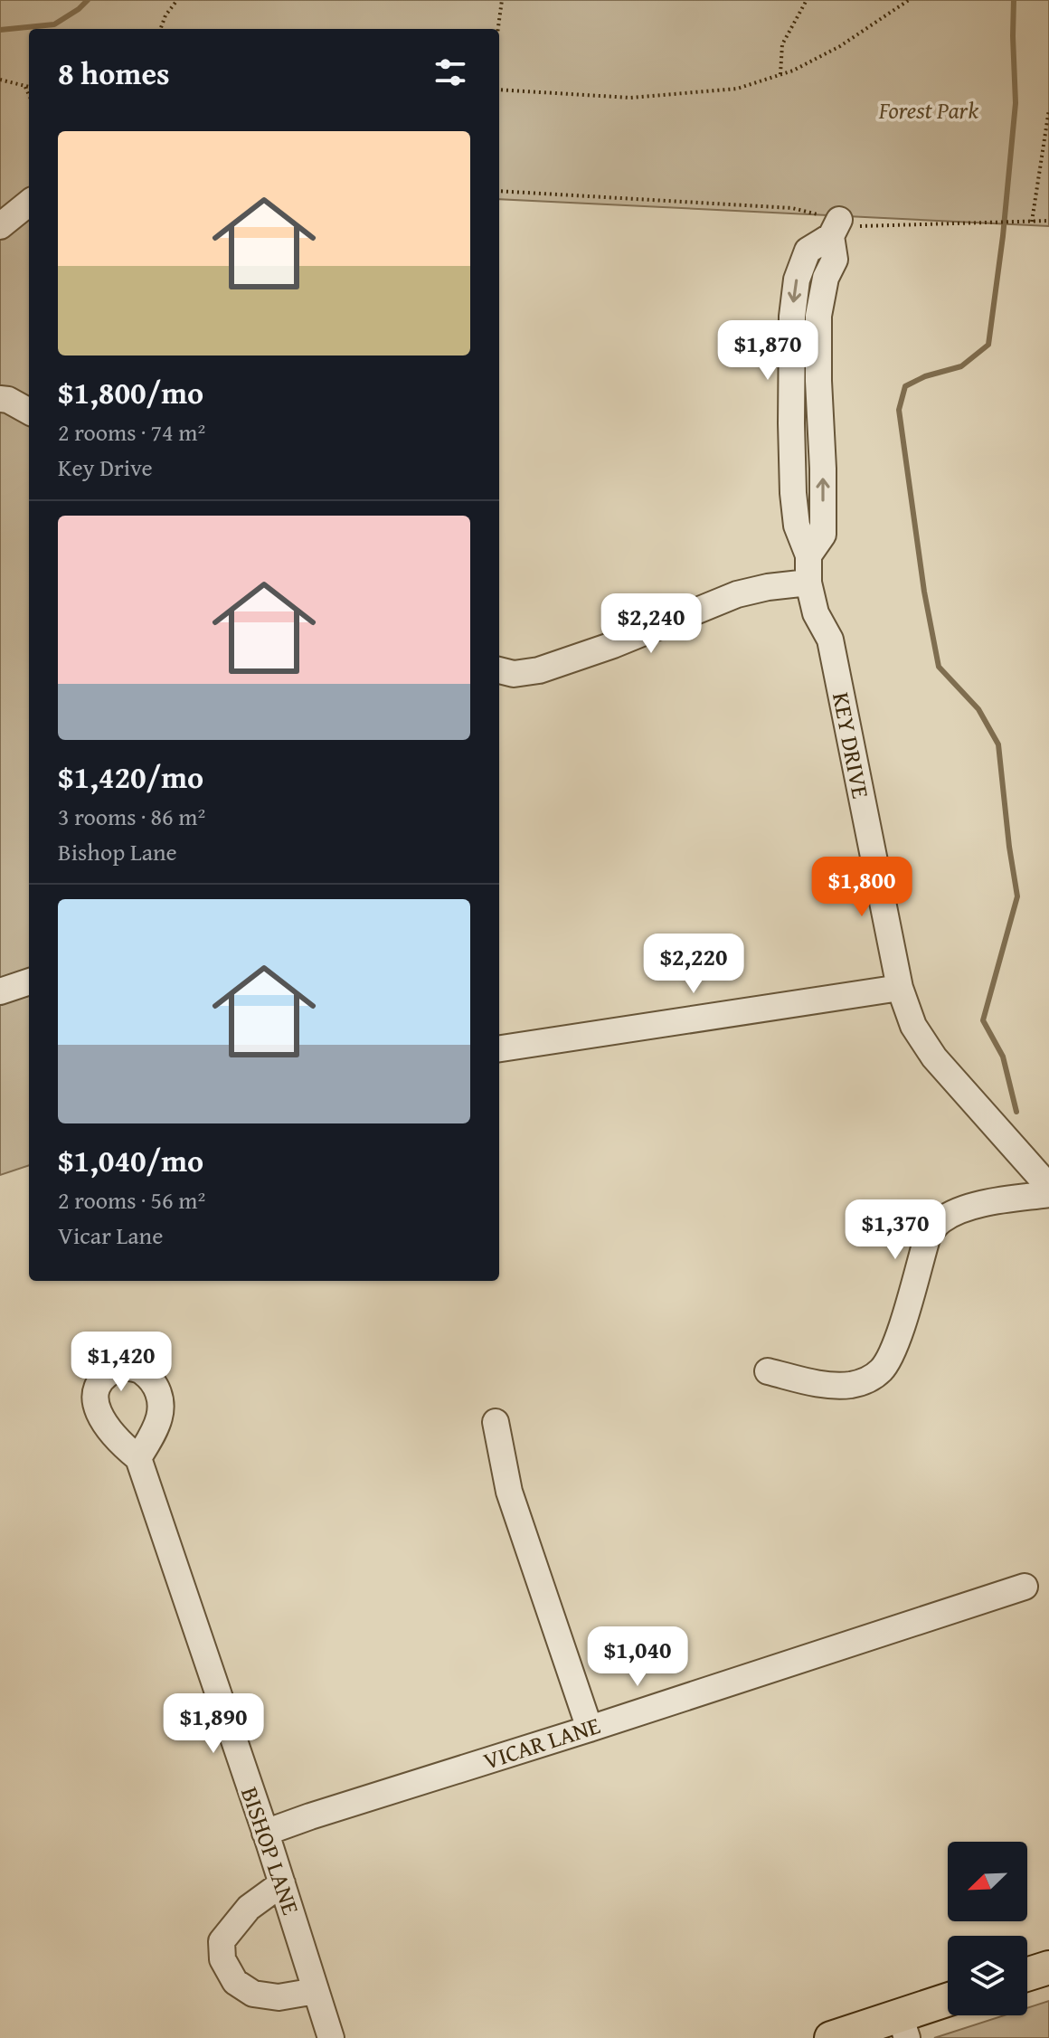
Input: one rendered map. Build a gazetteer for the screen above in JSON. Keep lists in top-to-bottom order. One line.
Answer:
{"streets":{"street":["KEY DRIVE","VICAR LANE","BISHOP LANE"]},"crossings":[["VICAR LANE","BISHOP LANE"]],"parks":["Forest Park"],"north":"bottom left","page":{"heading":"8 homes","list":[{"name":"$1,800/mo","note":"2 rooms · 74 m² · Key Drive"},{"name":"$1,420/mo","note":"3 rooms · 86 m² · Bishop Lane"},{"name":"$1,040/mo","note":"2 rooms · 56 m² · Vicar Lane"}],"price":["$1,870","$2,240","$1,800","$2,220","$1,370","$1,420","$1,040","$1,890"]}}
